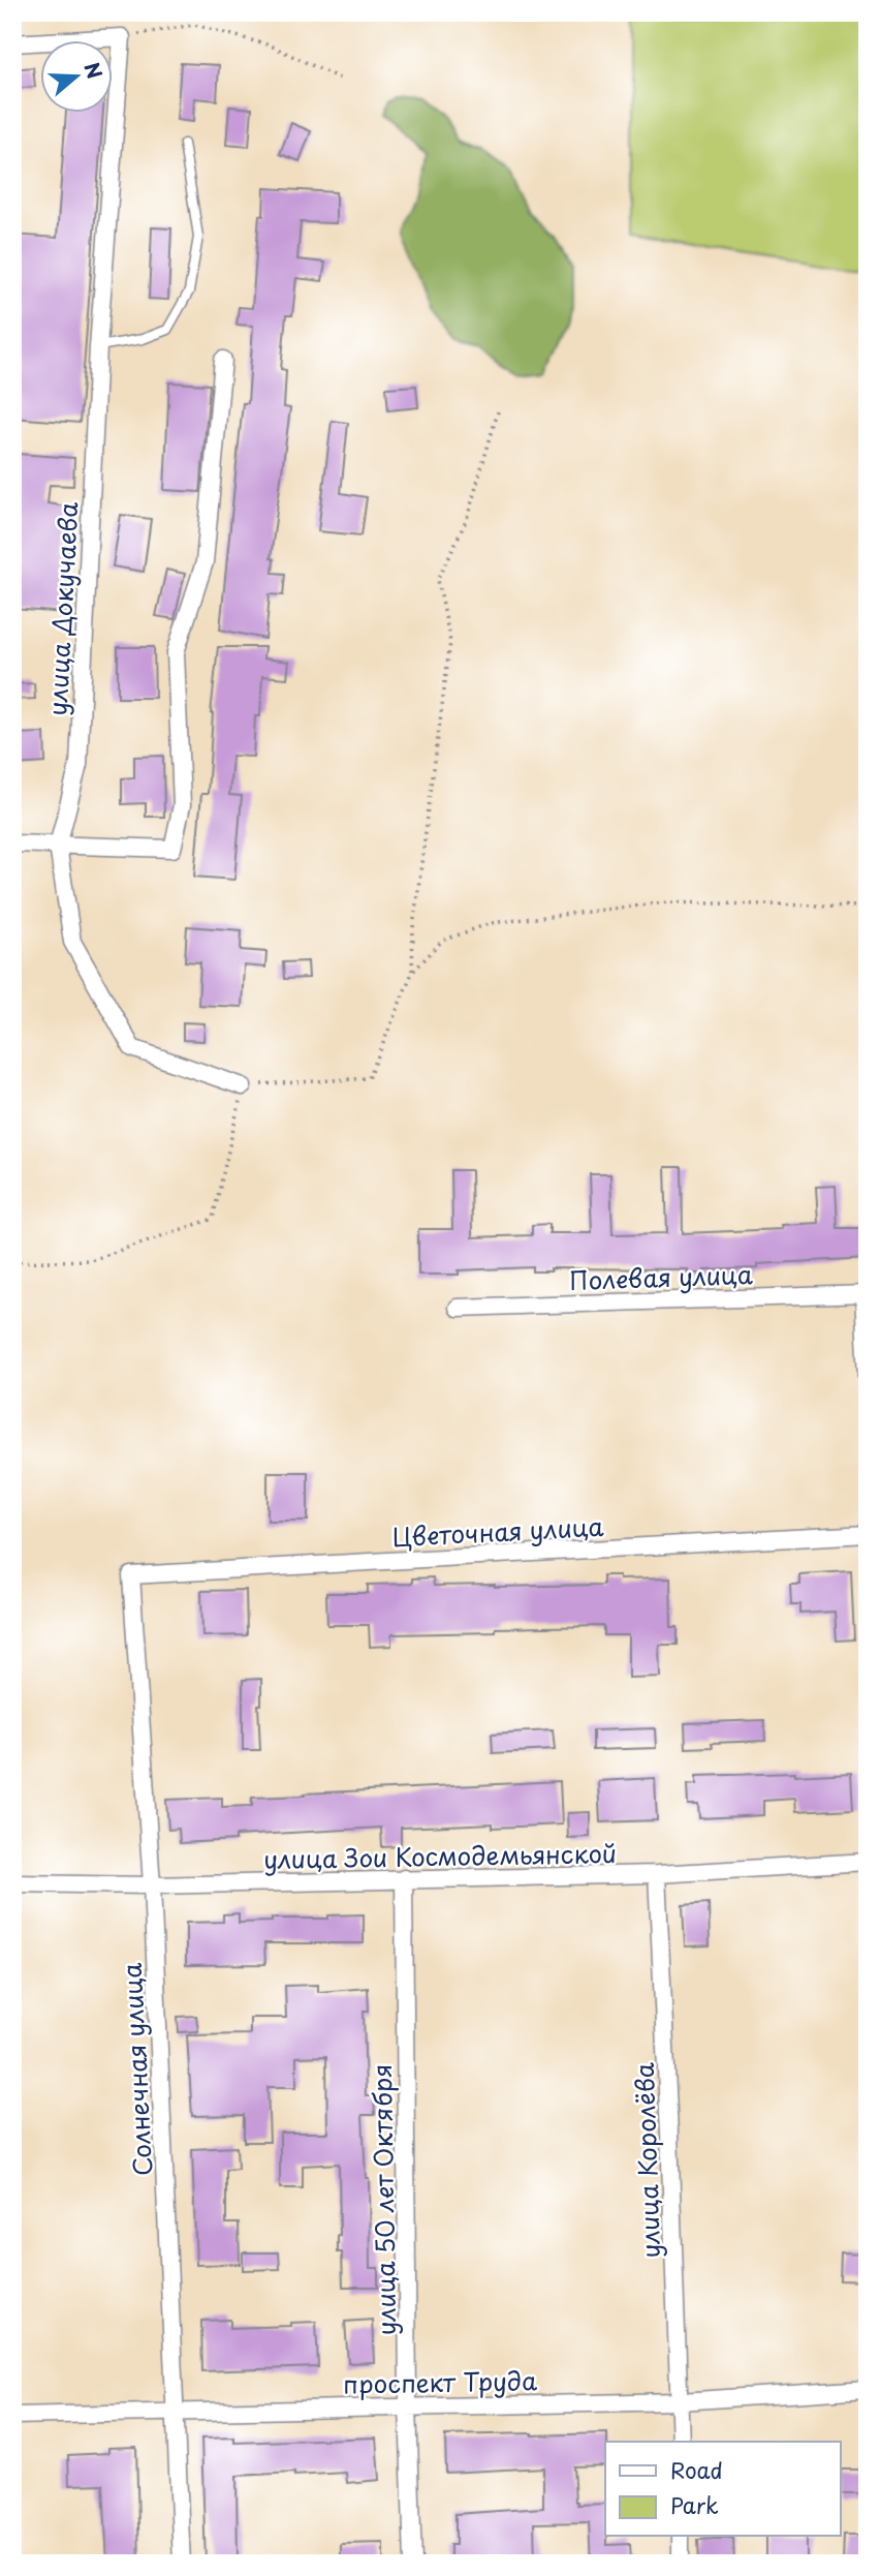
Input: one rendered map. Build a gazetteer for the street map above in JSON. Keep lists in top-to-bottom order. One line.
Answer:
{"streets":{"street":["улица Докучаева","Полевая улица","Цветочная улица","улица Зои Космодемьянской","Солнечная улица","улица Королёва","улица 50 лет Октября","проспект Труда"]},"crossings":[["Цветочная улица","Солнечная улица"],["улица Зои Космодемьянской","Солнечная улица"],["улица Зои Космодемьянской","улица Королёва"],["улица Зои Космодемьянской","улица 50 лет Октября"],["Солнечная улица","проспект Труда"],["улица Королёва","проспект Труда"],["улица 50 лет Октября","проспект Труда"]],"legend":["Road","Park"],"north":"right"}
